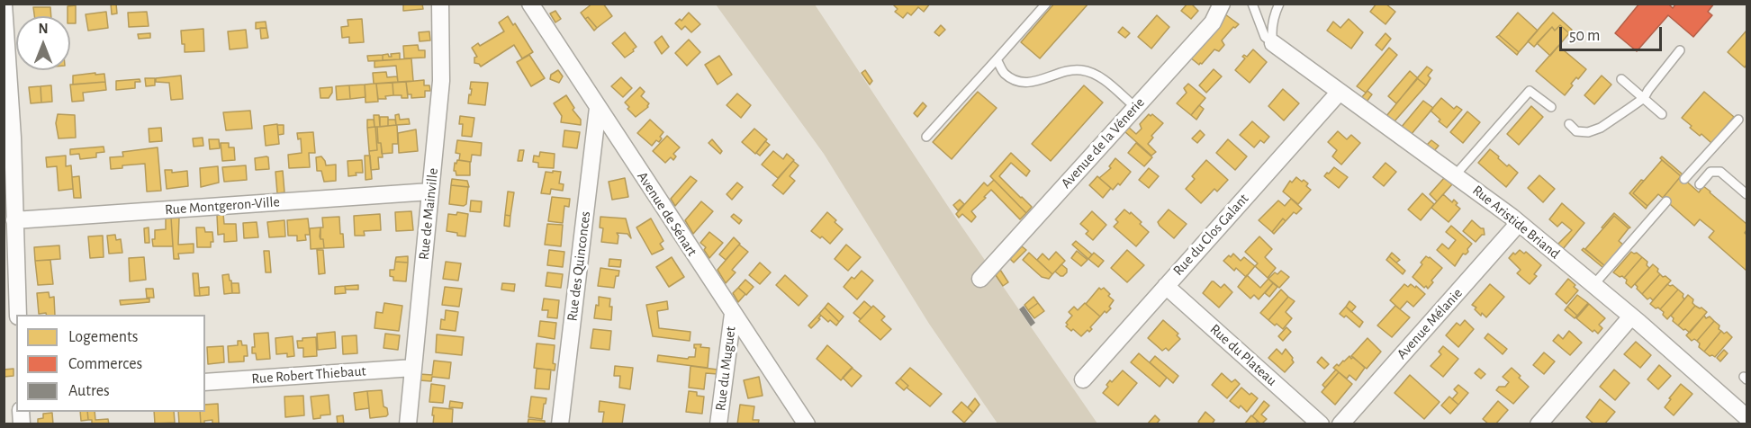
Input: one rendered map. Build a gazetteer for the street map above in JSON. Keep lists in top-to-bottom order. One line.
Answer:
{"streets":{"street":["Avenue de la Vénerie","Rue Montgeron-Ville","Rue de Mainville","Avenue de Sénart","Rue Aristide Briand","Rue du Clos Galant","Rue des Quinconces","Avenue Mélanie","Rue du Plateau","Rue du Muguet","Rue Robert Thiebaut"]},"crossings":[["Rue Montgeron-Ville","Rue de Mainville"],["Rue de Mainville","Rue Robert Thiebaut"],["Avenue de Sénart","Rue des Quinconces"],["Avenue de Sénart","Rue du Muguet"],["Rue Aristide Briand","Rue du Clos Galant"],["Rue Aristide Briand","Avenue Mélanie"],["Rue du Clos Galant","Rue du Plateau"]],"legend":["Logements","Commerces","Autres"],"scale_bar":"50 m","north":"top"}
